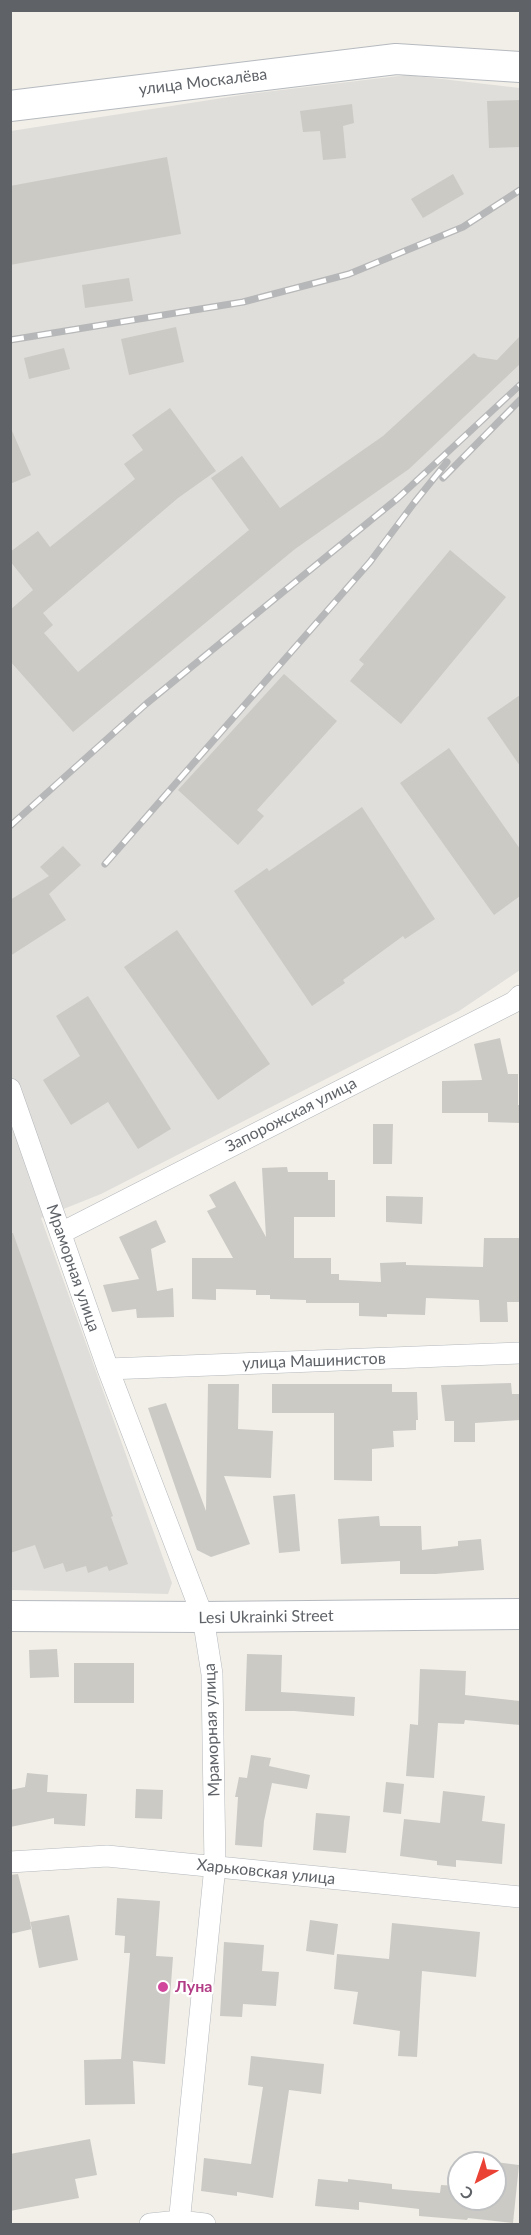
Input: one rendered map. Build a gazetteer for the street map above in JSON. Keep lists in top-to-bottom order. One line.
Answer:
{"streets":{"main road":["Lesi Ukrainki Street"],"street":["Запорожская улица","Мраморная улица","улица Машинистов","Харьковская улица"]},"crossings":[["Запорожская улица","Мраморная улица"],["Мраморная улица","улица Машинистов"],["Мраморная улица","Lesi Ukrainki Street"],["Мраморная улица","Харьковская улица"]],"places":["Луна"],"north":"bottom left"}
